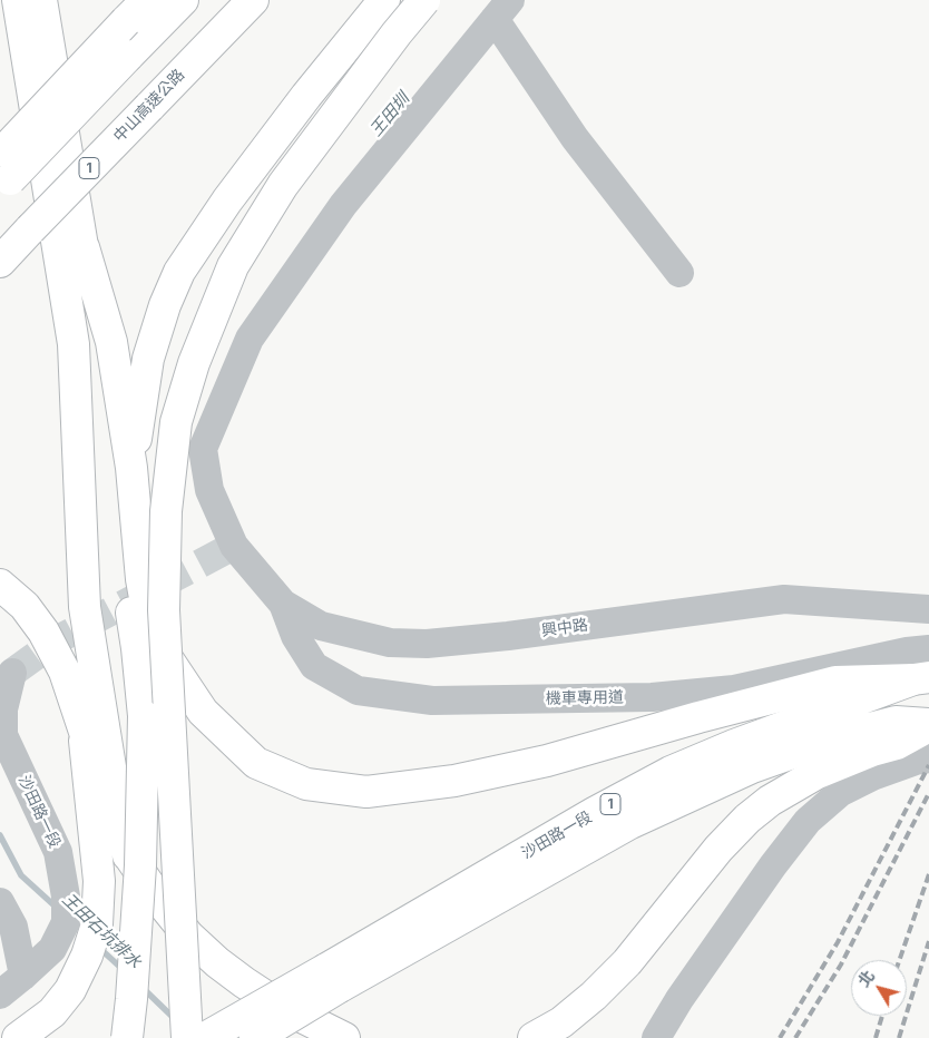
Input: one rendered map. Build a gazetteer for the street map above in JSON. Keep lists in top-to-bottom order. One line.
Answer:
{"streets":{"main road":["中山高速公路","1","沙田路一段"],"street":["興中路","機車專用道"]},"crossings":[["興中路","機車專用道"],["機車專用道","沙田路一段"]],"water":["王田圳","王田石坑排水"],"north":"top left"}
